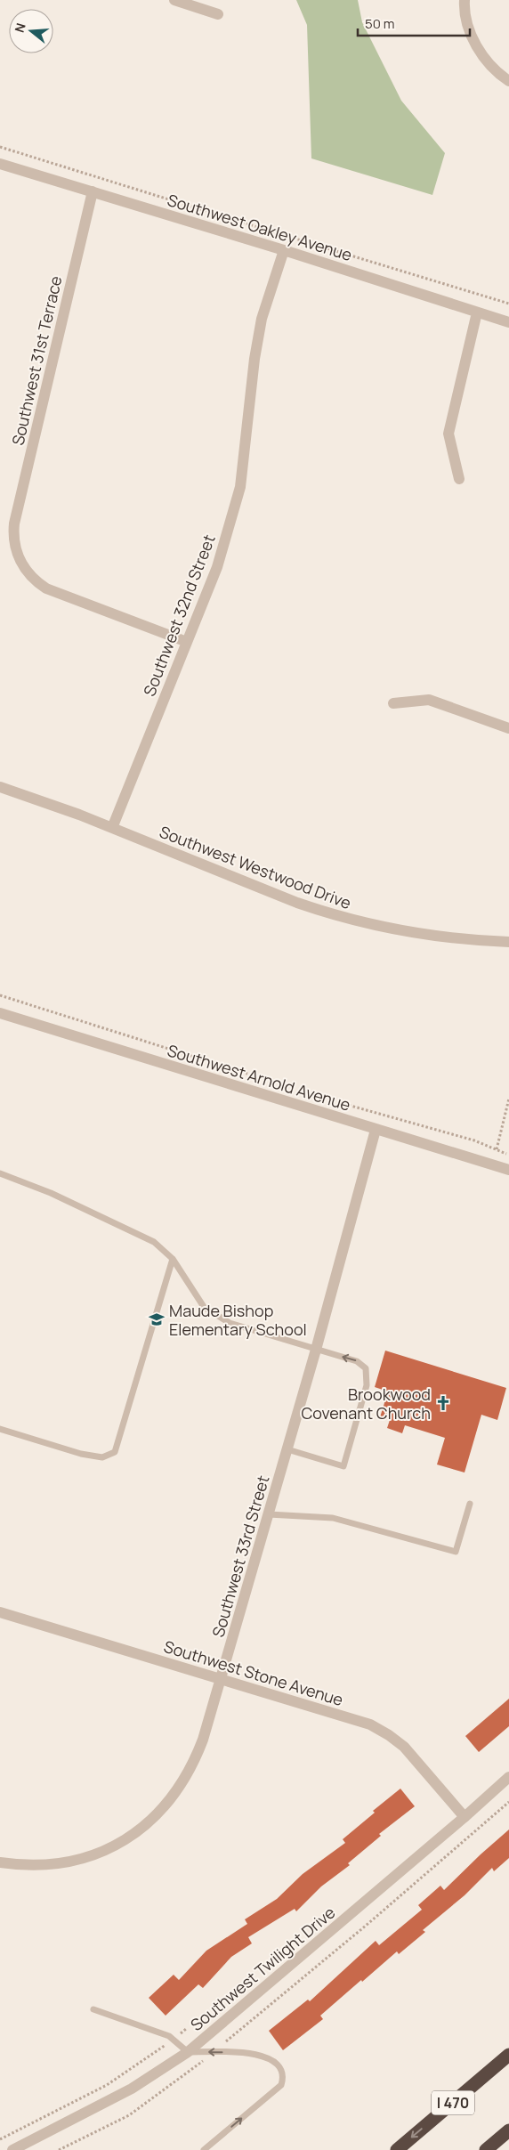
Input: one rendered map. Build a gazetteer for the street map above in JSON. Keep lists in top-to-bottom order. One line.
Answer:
{"streets":{"highway":["I 470"],"street":["Southwest Oakley Avenue","Southwest 31st Terrace","Southwest 32nd Street","Southwest Westwood Drive","Southwest Arnold Avenue","Southwest 33rd Street","Southwest Stone Avenue","Southwest Twilight Drive"]},"crossings":[["Southwest Oakley Avenue","Southwest 31st Terrace"],["Southwest Oakley Avenue","Southwest 32nd Street"],["Southwest 31st Terrace","Southwest 32nd Street"],["Southwest 32nd Street","Southwest Westwood Drive"],["Southwest Arnold Avenue","Southwest 33rd Street"],["Southwest 33rd Street","Southwest Stone Avenue"],["Southwest Stone Avenue","Southwest Twilight Drive"]],"places":{"school or university":["Maude Bishop Elementary School"],"church":["Brookwood Covenant Church"]},"scale_bar":"50 m","north":"left"}
